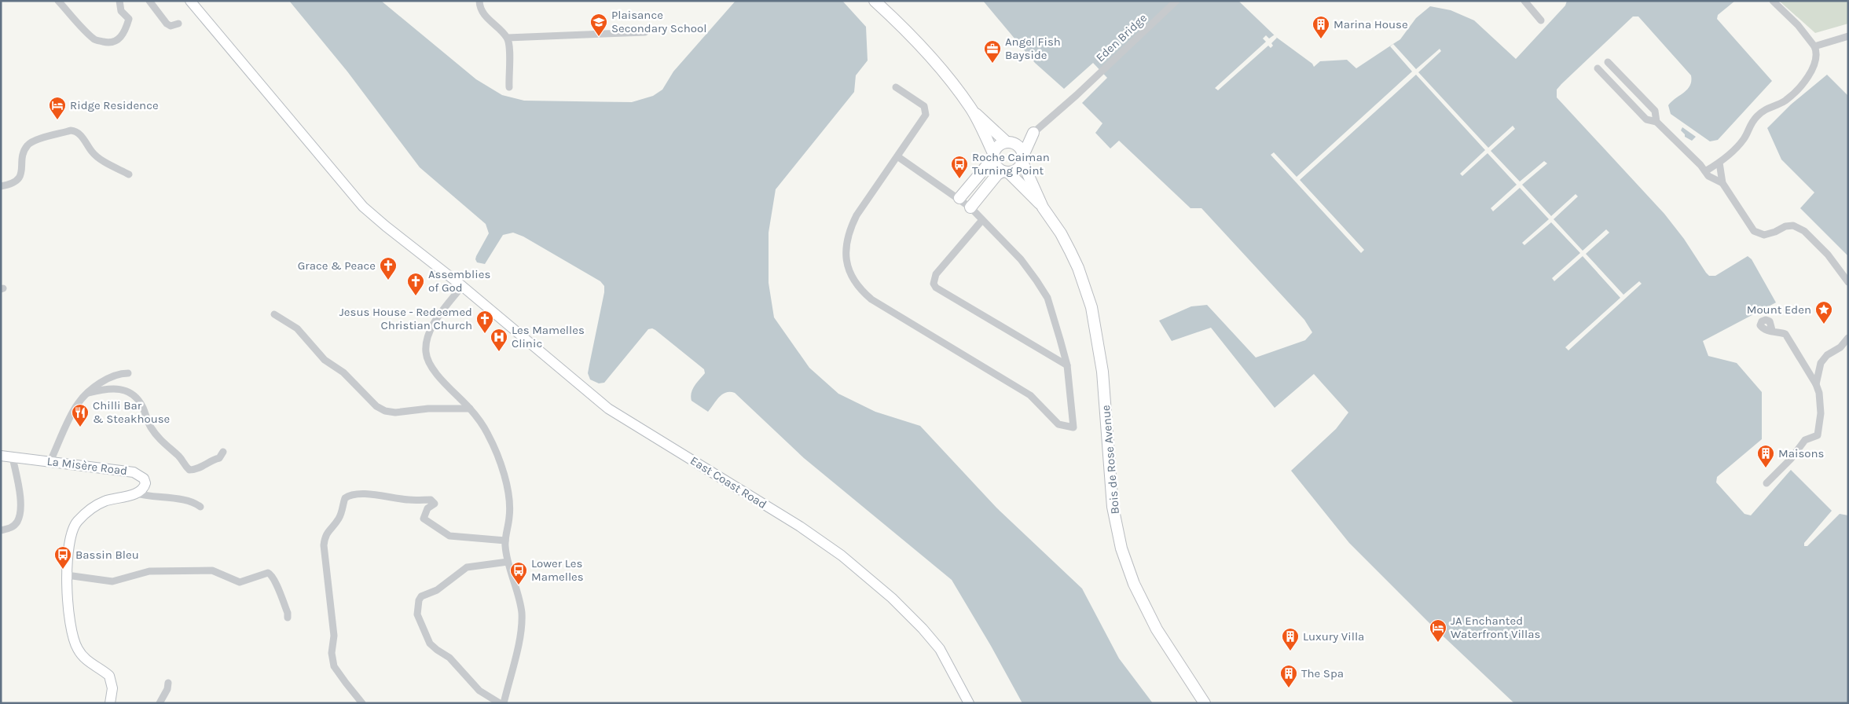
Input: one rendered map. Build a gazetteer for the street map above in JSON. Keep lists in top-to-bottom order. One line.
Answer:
{"streets":{"main road":["Bois de Rose Avenue","La Misère Road","East Coast Road"],"street":["Eden Bridge"]},"places":{"school or university":["Plaisance Secondary School"],"building":["Marina House","Maisons","Luxury Villa","The Spa"],"office":["Angel Fish Bayside"],"hotel":["Ridge Residence","JA Enchanted Waterfront Villas"],"bus stop":["Roche Caiman Turning Point","Bassin Bleu","Lower Les Mamelles"],"church":["Grace & Peace","Assemblies of God","Jesus House - Redeemed Christian Church"],"place":["Mount Eden"],"hospital":["Les Mamelles Clinic"],"restaurant":["Chilli Bar & Steakhouse"]}}
